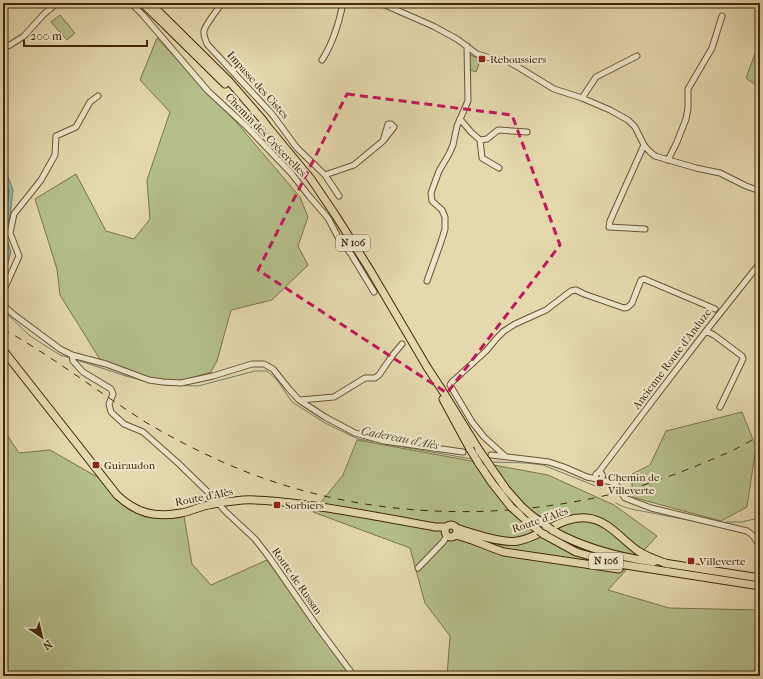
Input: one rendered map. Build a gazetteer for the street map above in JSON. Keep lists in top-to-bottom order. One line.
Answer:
{"streets":{"main road":["N 106","Route d'Alès"],"street":["Impasse des Cistes","Chemin des Crécerelles","Ancienne Route d'Anduze","Route de Russan"]},"crossings":[["N 106","Route d'Alès"],["Route d'Alès","Route de Russan"]],"water":["Cadereau d'Alès"],"places":{"transit":["Reboussiers","Guiraudon","Chemin de Villeverte","Sorbiers","Villeverte"]},"scale_bar":"200 m","north":"bottom right"}
